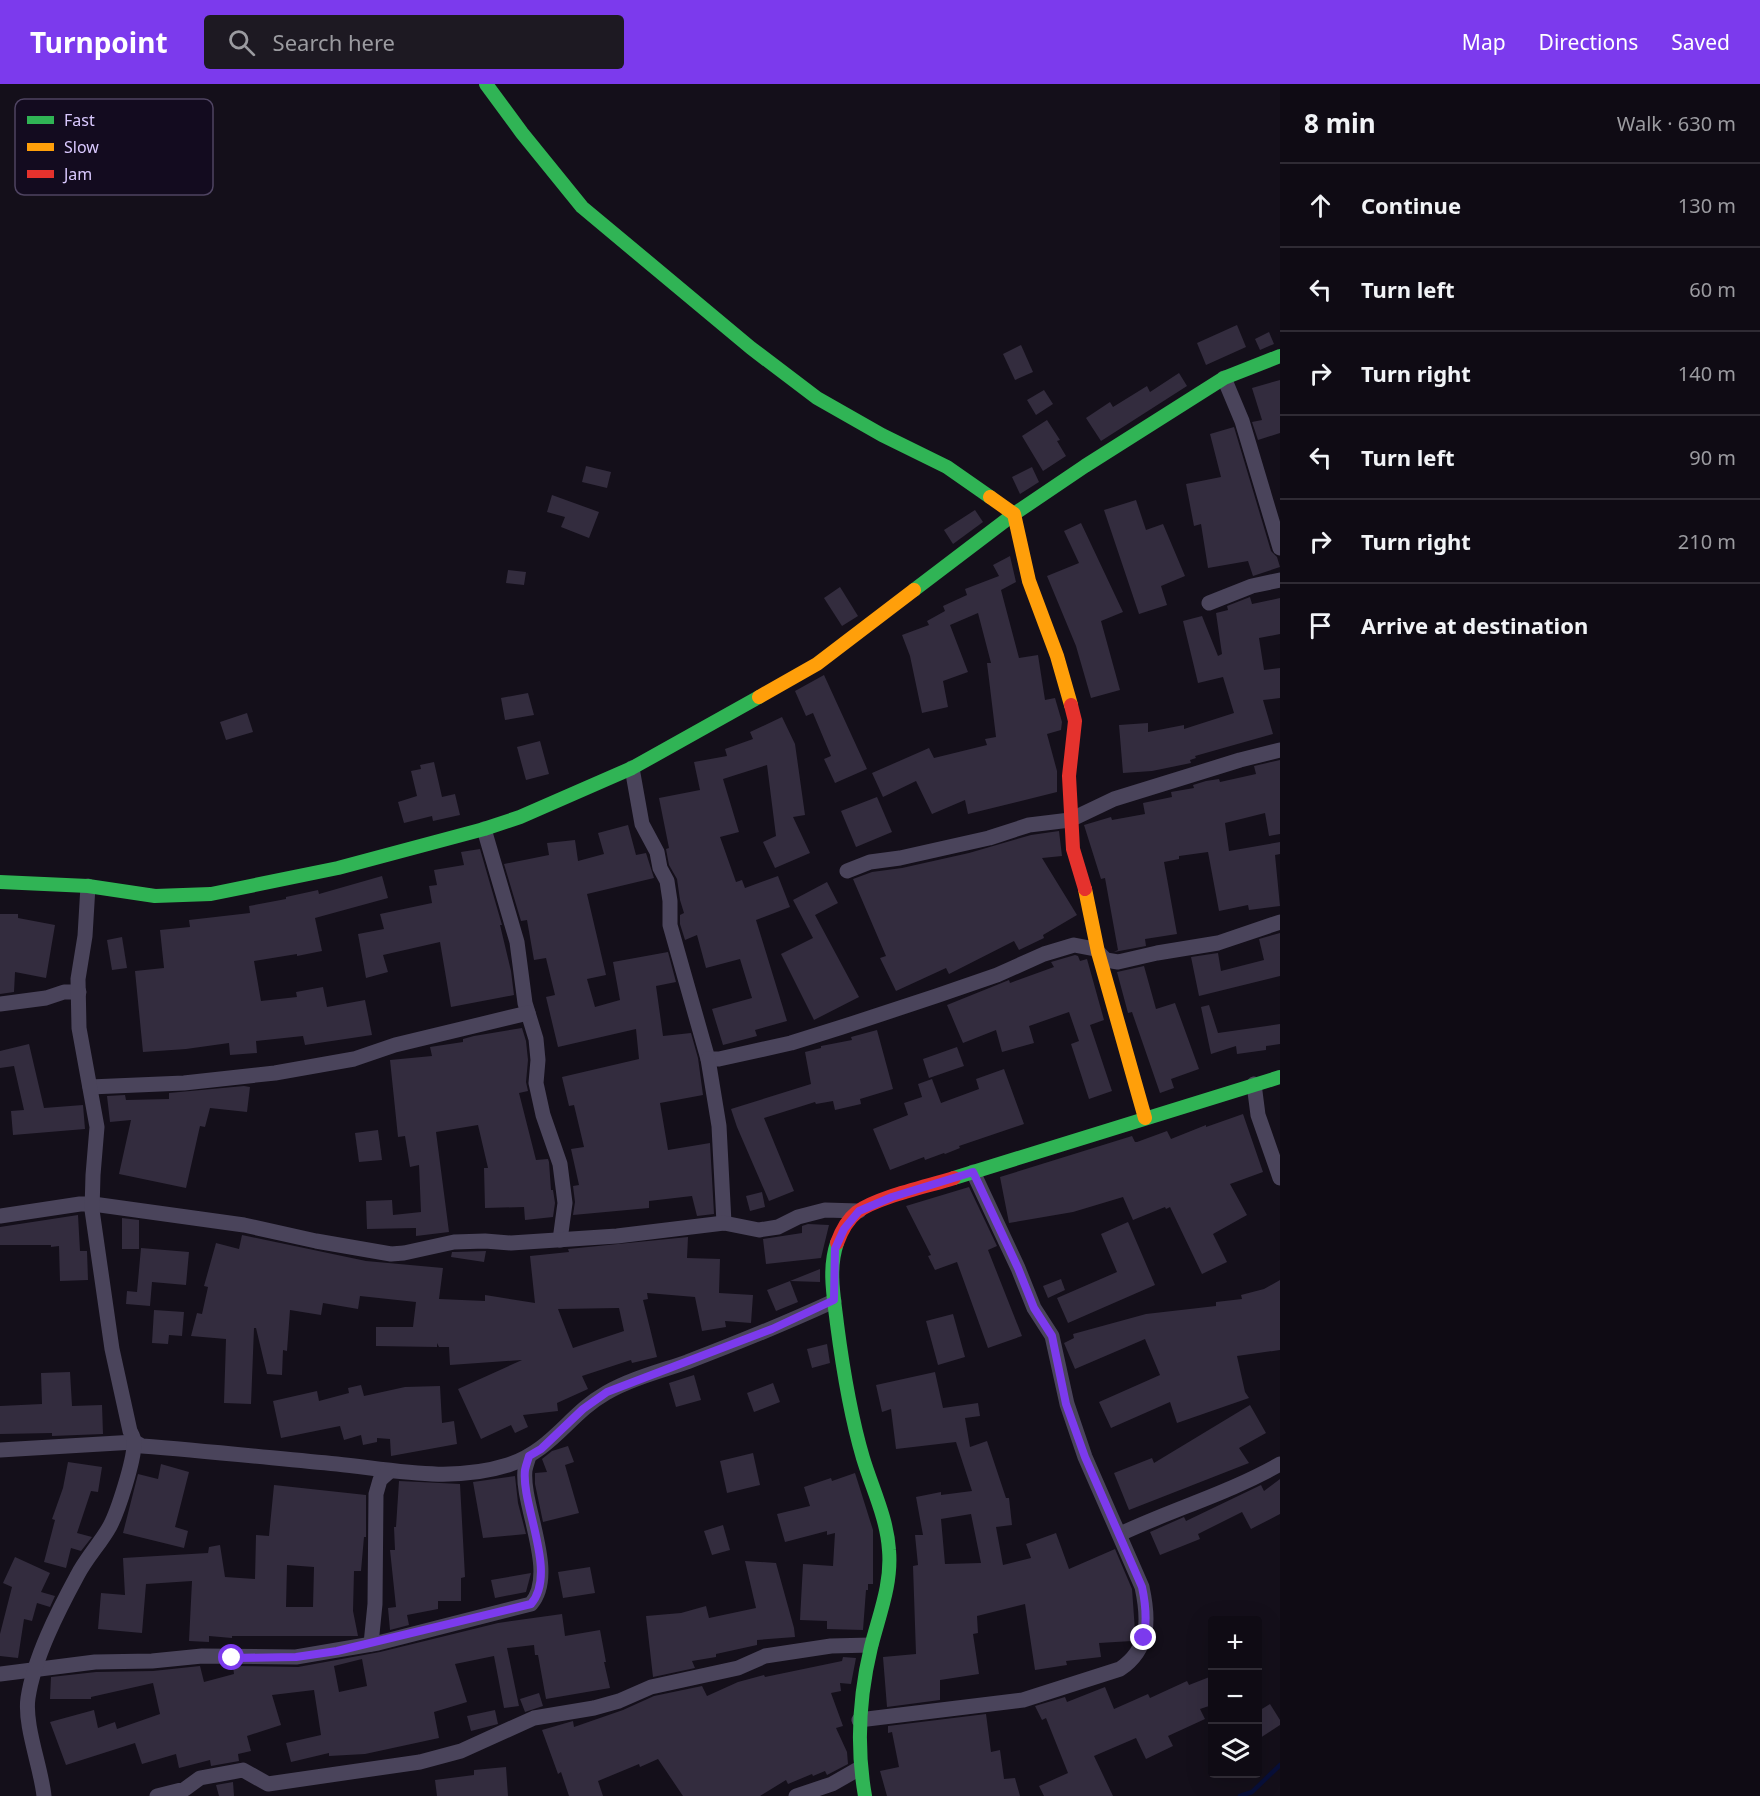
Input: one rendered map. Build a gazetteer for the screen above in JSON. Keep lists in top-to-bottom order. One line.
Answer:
{"legend":["Fast","Slow","Jam"],"page":{"header":"Turnpoint","search":"Search here","nav":["Map","Directions","Saved"],"heading":["8 min","Walk · 630 m"],"list":[["Continue","130 m"],["Turn left","60 m"],["Turn right","140 m"],["Turn left","90 m"],["Turn right","210 m"],"Arrive at destination"],"map_buttons":["+","−"]}}
